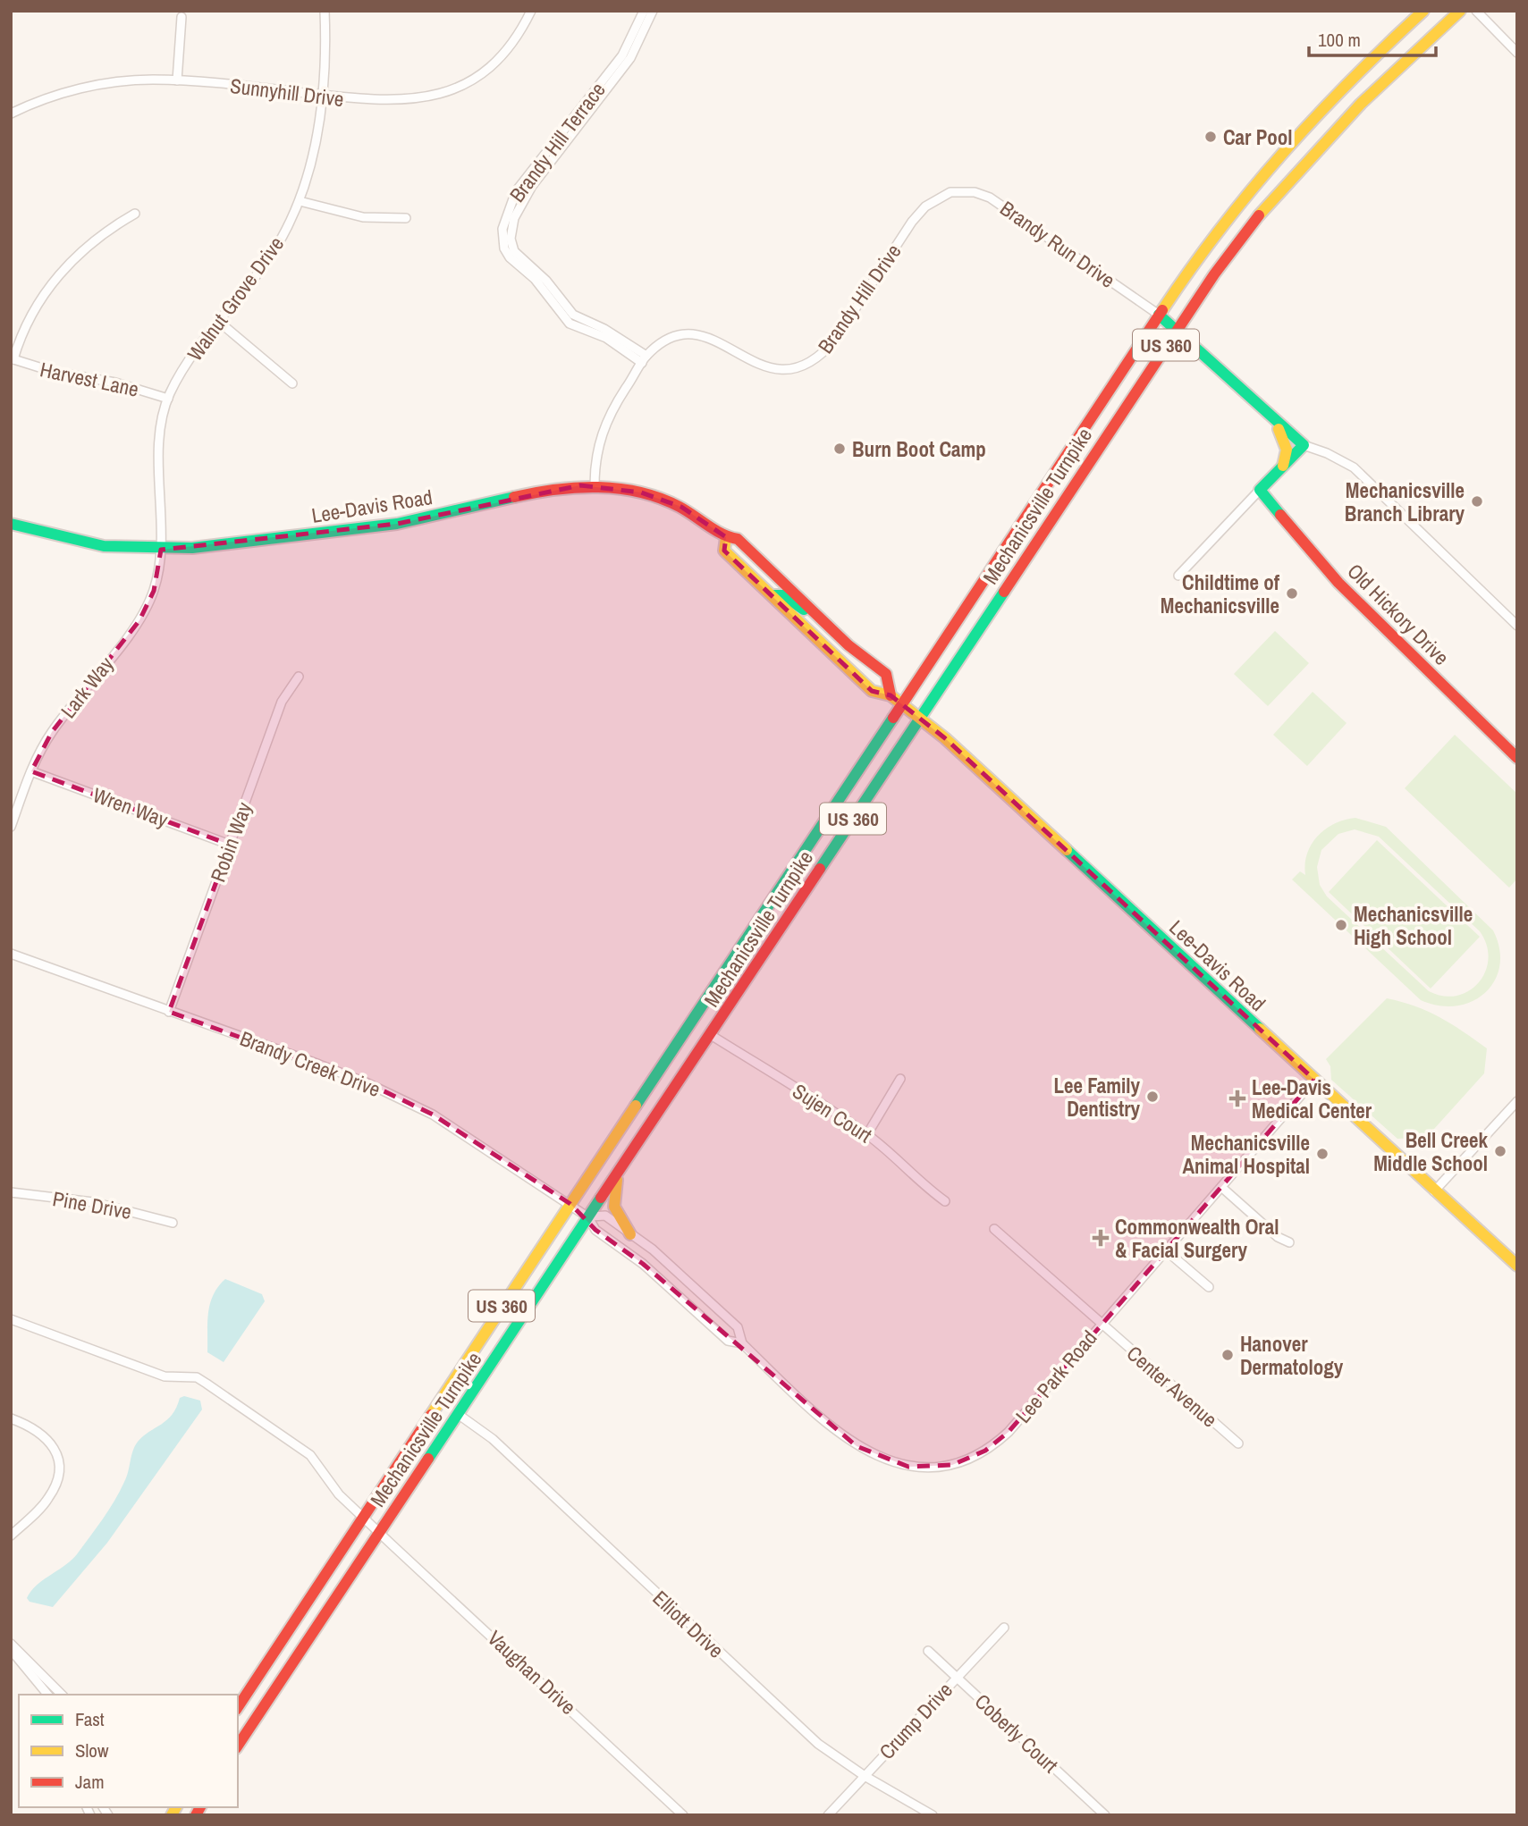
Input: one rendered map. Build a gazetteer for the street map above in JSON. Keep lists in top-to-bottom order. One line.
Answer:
{"streets":{"main road":["US 360","Lee-Davis Road","Mechanicsville Turnpike","Old Hickory Drive"],"street":["Sunnyhill Drive","Brandy Hill Terrace","Brandy Run Drive","Walnut Grove Drive","Brandy Hill Drive","Harvest Lane","Lark Way","Wren Way","Robin Way","Brandy Creek Drive","Sujen Court","Pine Drive","Lee Park Road","Center Avenue","Elliott Drive","Vaughan Drive","Crump Drive","Coberly Court"]},"crossings":[["Sunnyhill Drive","Walnut Grove Drive"],["Brandy Hill Terrace","Brandy Hill Drive"],["Brandy Run Drive","Brandy Hill Drive"],["Brandy Run Drive","Mechanicsville Turnpike"],["Walnut Grove Drive","Harvest Lane"],["Walnut Grove Drive","Lee-Davis Road"],["Walnut Grove Drive","Lark Way"],["Brandy Hill Drive","Lee-Davis Road"],["Lee-Davis Road","Mechanicsville Turnpike"],["Lee-Davis Road","Lark Way"],["Lee-Davis Road","Lee Park Road"],["Mechanicsville Turnpike","Brandy Creek Drive"],["Mechanicsville Turnpike","Sujen Court"],["Mechanicsville Turnpike","Lee Park Road"],["Mechanicsville Turnpike","Elliott Drive"],["Mechanicsville Turnpike","Vaughan Drive"],["Lark Way","Wren Way"],["Wren Way","Robin Way"],["Robin Way","Brandy Creek Drive"],["Brandy Creek Drive","Lee Park Road"],["Lee Park Road","Center Avenue"],["Elliott Drive","Crump Drive"],["Crump Drive","Coberly Court"]],"places":{"other":["Car Pool","Burn Boot Camp","Mechanicsville Branch Library","Childtime of Mechanicsville","Mechanicsville High School","Lee Family Dentistry","Bell Creek Middle School","Mechanicsville Animal Hospital","Hanover Dermatology"],"health":["Lee-Davis Medical Center","Commonwealth Oral & Facial Surgery"]},"legend":["Fast","Slow","Jam"],"scale_bar":"100 m"}
